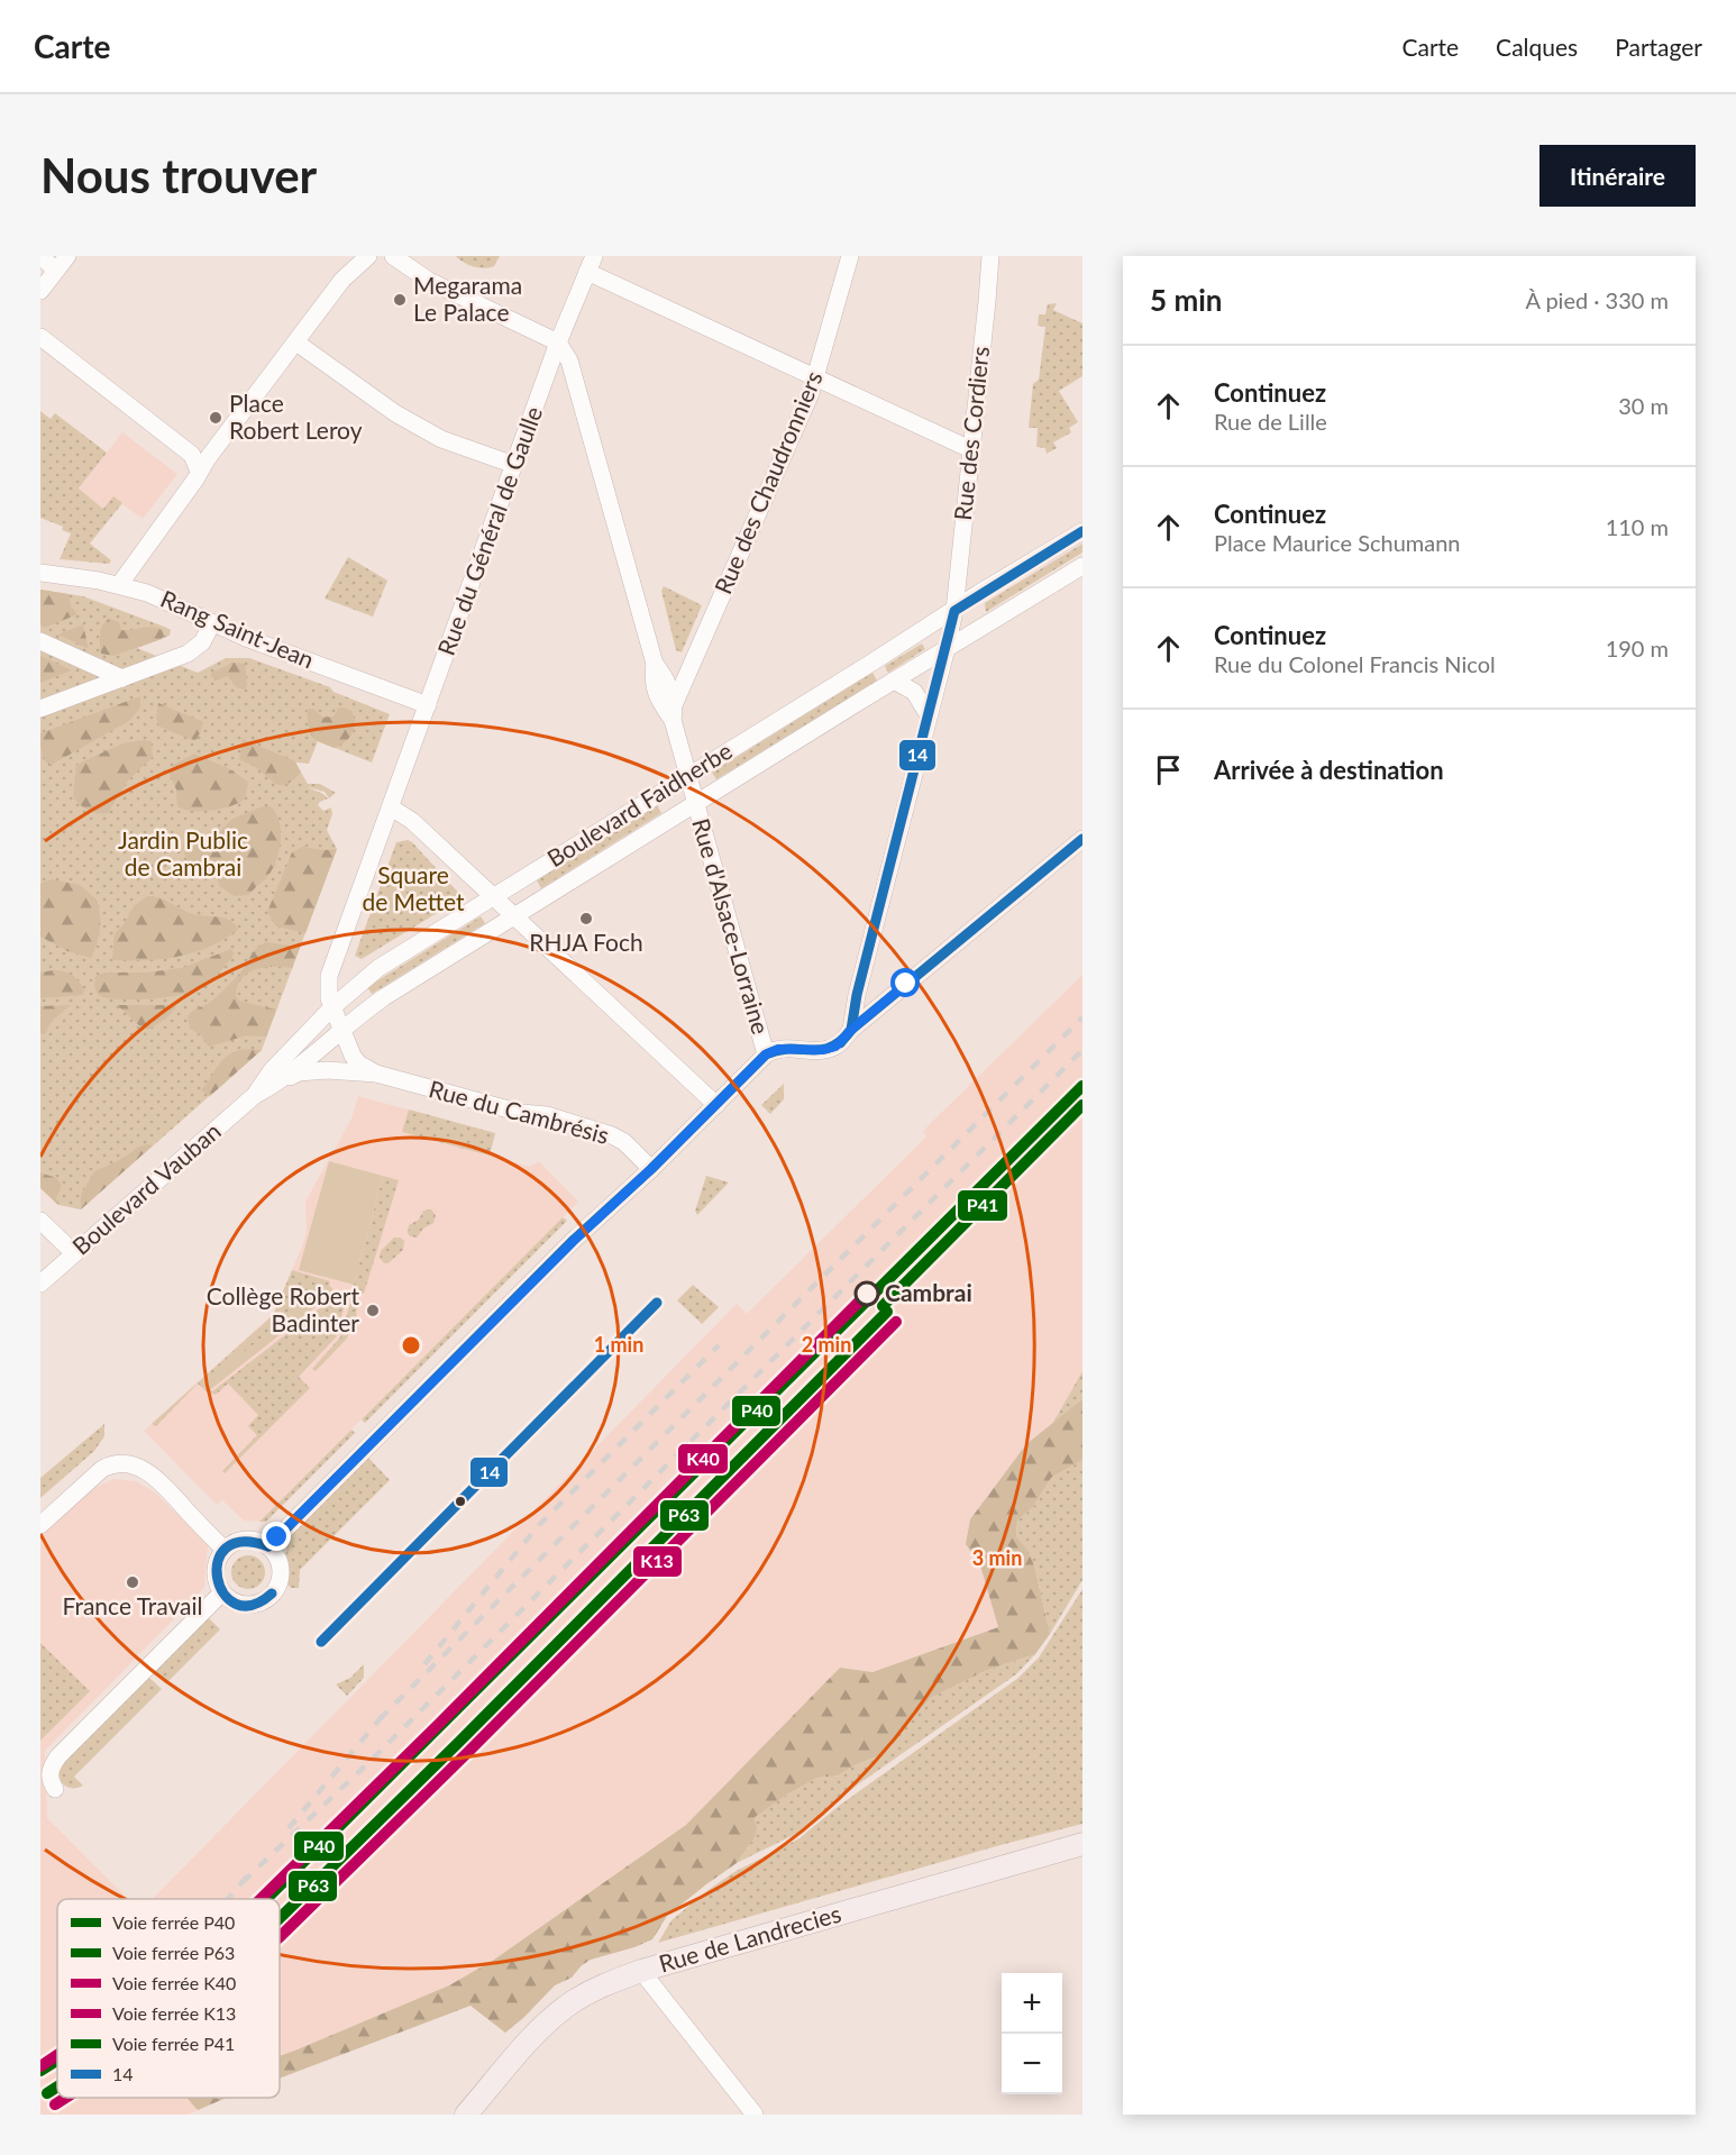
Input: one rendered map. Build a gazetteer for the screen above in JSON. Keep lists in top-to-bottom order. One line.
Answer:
{"streets":{"main road":["Rue de Landrecies"],"street":["Rue des Cordiers","Rue des Chaudronniers","Rue du Général de Gaulle","Rang Saint-Jean","Boulevard Faidherbe","Rue d'Alsace-Lorraine","Rue du Cambrésis","Boulevard Vauban"]},"crossings":[["Rue des Cordiers","Boulevard Faidherbe"],["Rue des Chaudronniers","Rue d'Alsace-Lorraine"],["Rue du Général de Gaulle","Rang Saint-Jean"],["Rue du Général de Gaulle","Boulevard Faidherbe"],["Rue du Général de Gaulle","Rue d'Alsace-Lorraine"],["Rue du Général de Gaulle","Rue du Cambrésis"],["Rue du Général de Gaulle","Boulevard Vauban"],["Boulevard Faidherbe","Rue d'Alsace-Lorraine"],["Boulevard Faidherbe","Rue du Cambrésis"],["Boulevard Faidherbe","Boulevard Vauban"],["Rue du Cambrésis","Boulevard Vauban"]],"parks":["Jardin Public de Cambrai","Square de Mettet"],"places":["Megarama Le Palace","Place Robert Leroy","RHJA Foch","Cambrai","Collège Robert Badinter","France Travail"],"lines":["transit line 14","rail line P40","rail line P41","rail line K40","rail line P63","rail line K13"],"legend":["Voie ferrée P40","Voie ferrée P63","Voie ferrée K40","Voie ferrée K13","Voie ferrée P41","14"],"page":{"header":"Carte","nav":["Carte","Calques","Partager"],"buttons":"Itinéraire","title":"Nous trouver","heading":["5 min","À pied · 330 m"],"list":[["Continuez","Rue de Lille","30 m"],["Continuez","Place Maurice Schumann","110 m"],["Continuez","Rue du Colonel Francis Nicol","190 m"],"Arrivée à destination"],"map_buttons":["+","−"]},"rings":["1 min","2 min","3 min"]}
